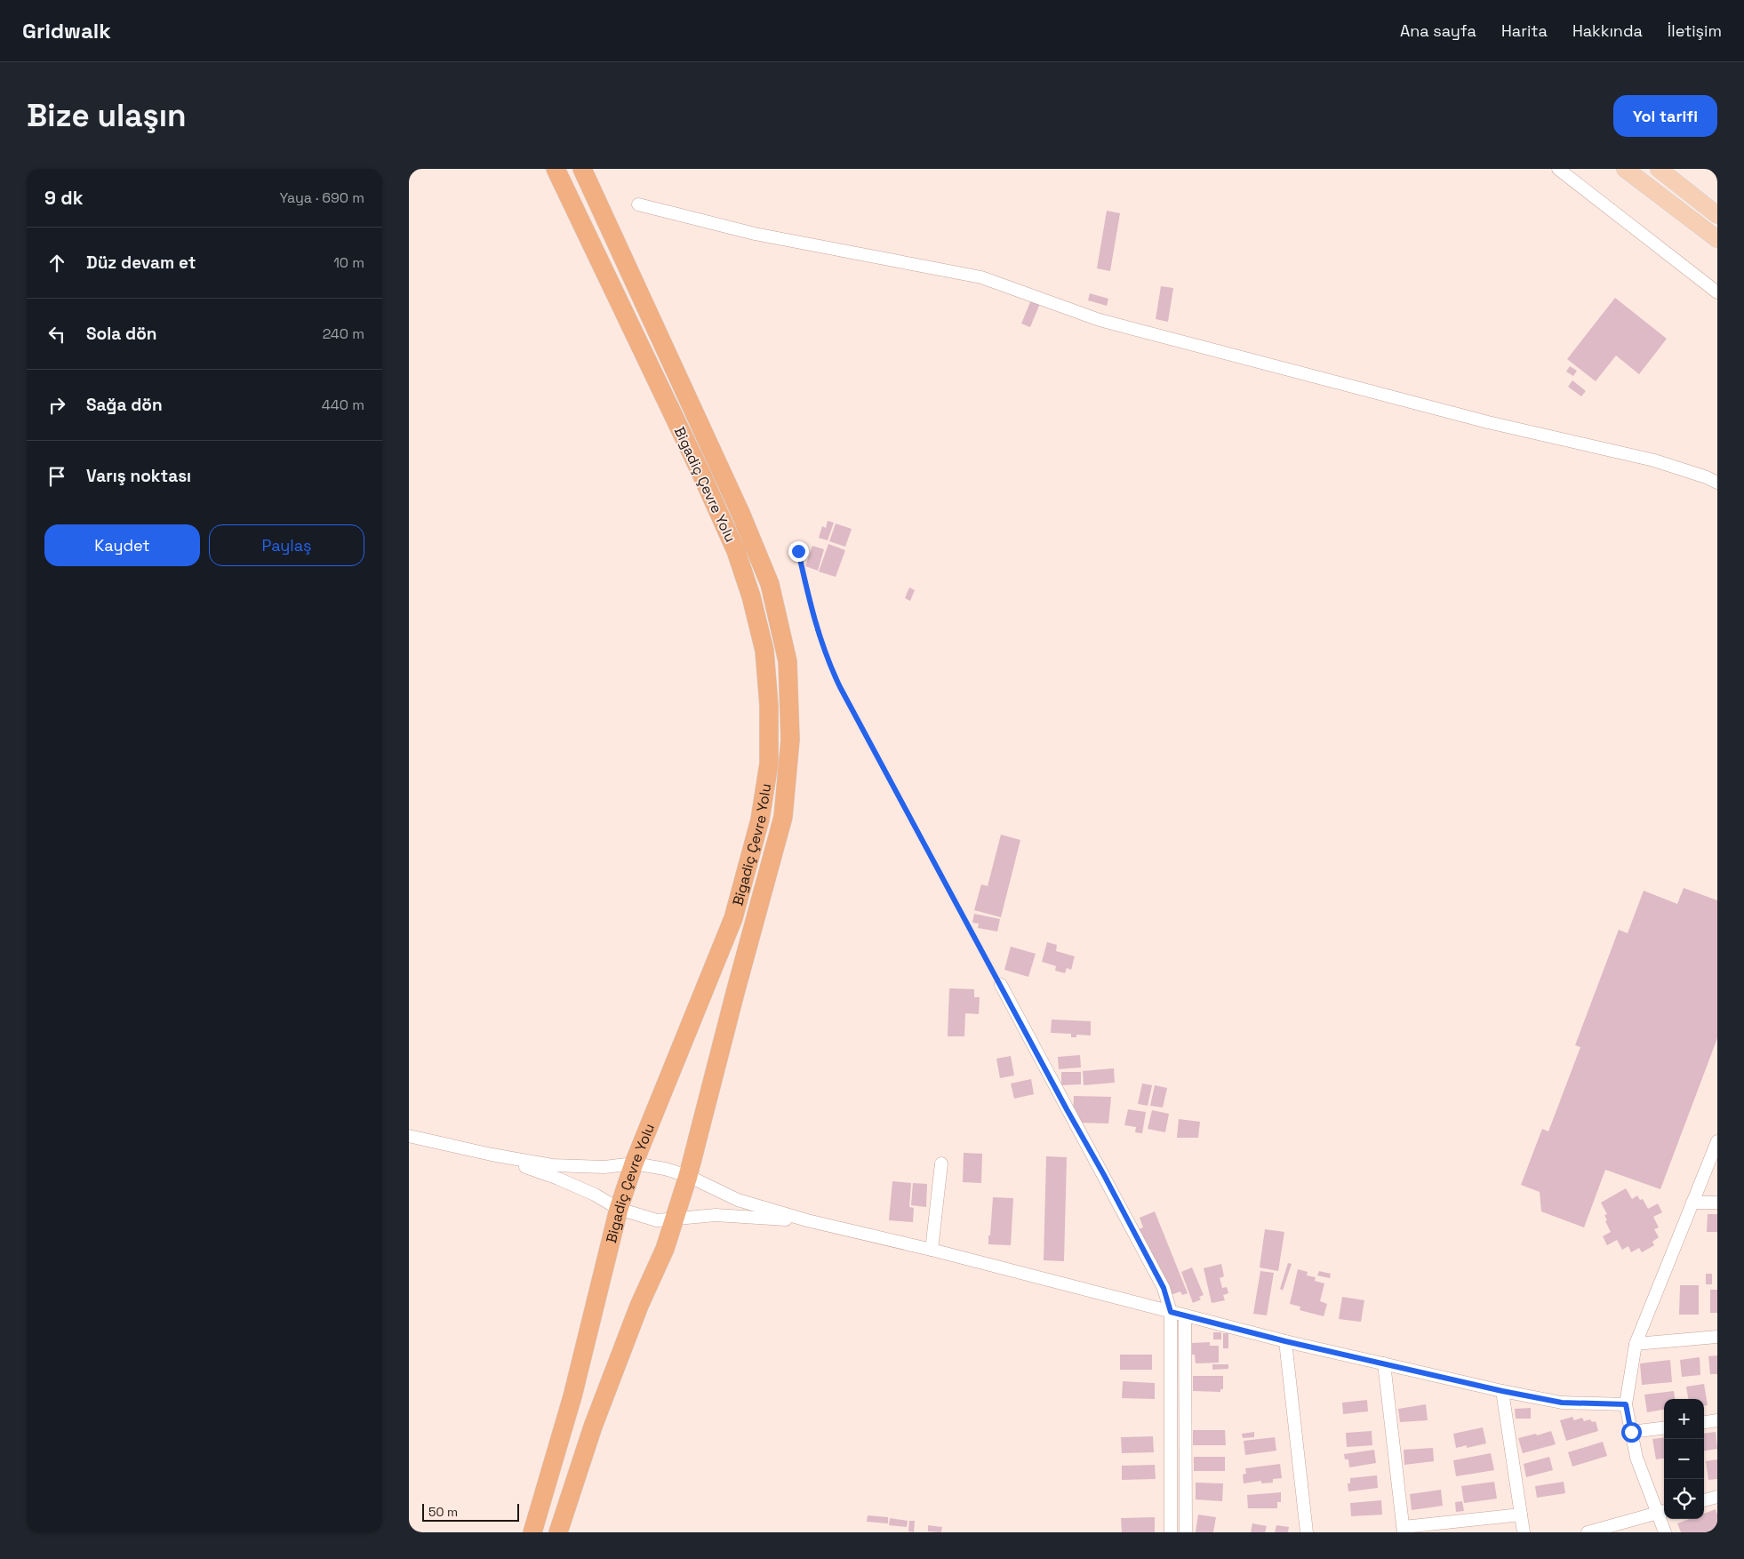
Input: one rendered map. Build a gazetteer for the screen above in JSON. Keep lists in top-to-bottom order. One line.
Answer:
{"streets":{"highway":["Bigadiç Çevre Yolu"]},"scale_bar":"50 m","page":{"header":"Gridwalk","nav":["Ana sayfa","Harita","Hakkında","İletişim"],"buttons":["Yol tarifi",["Kaydet","Paylaş"]],"title":"Bize ulaşın","heading":["9 dk","Yaya · 690 m"],"list":[["Düz devam et","10 m"],["Sola dön","240 m"],["Sağa dön","440 m"],"Varış noktası"],"map_buttons":["+","−"],"scale":"50 m"}}
